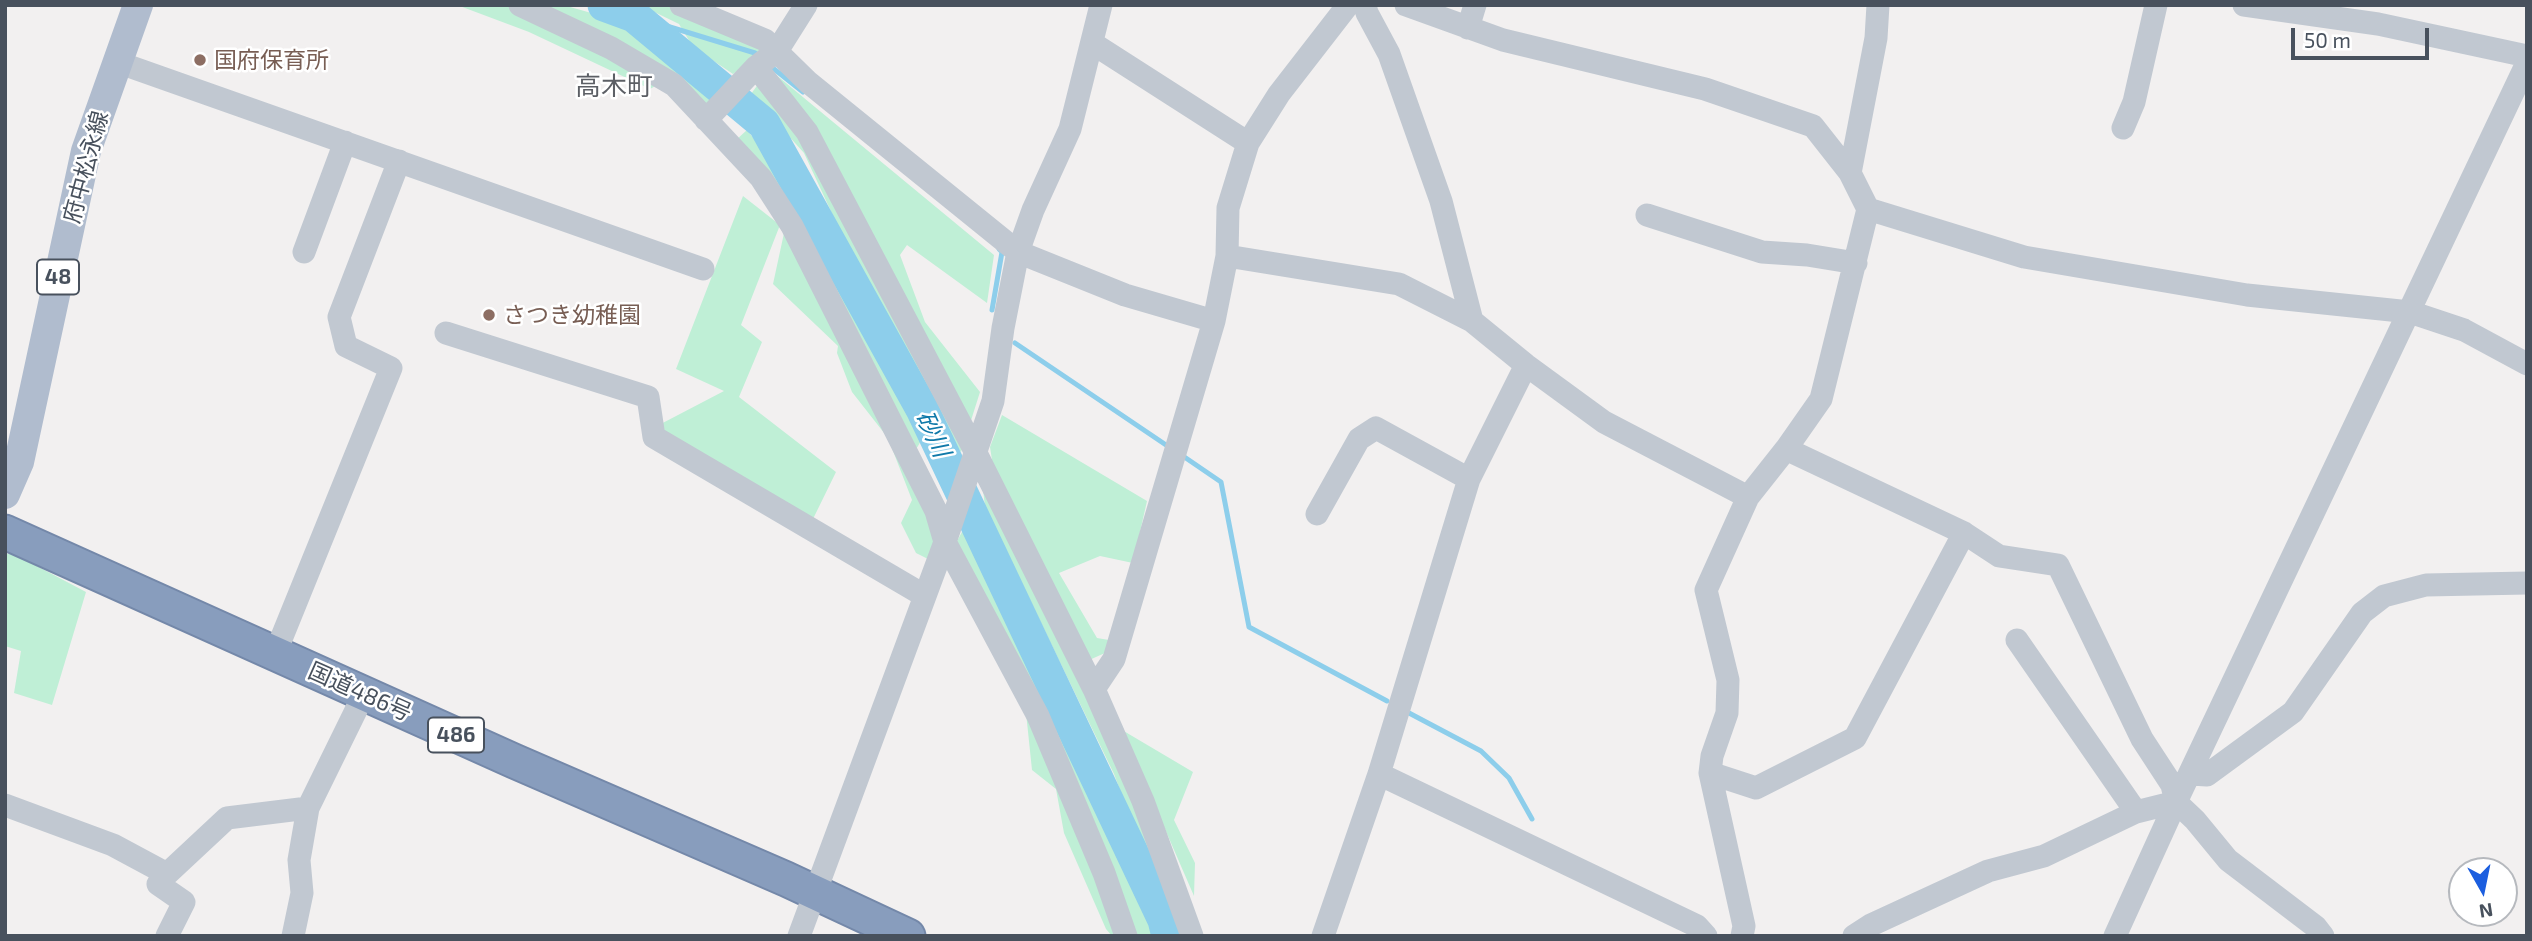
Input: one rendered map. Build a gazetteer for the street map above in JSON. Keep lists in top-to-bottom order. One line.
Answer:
{"streets":{"highway":["国道486号","486"],"main road":["府中松永線","48"]},"districts":["高木町"],"water":["砂川"],"places":["国府保育所","さつき幼稚園"],"scale_bar":"50 m","north":"bottom"}
